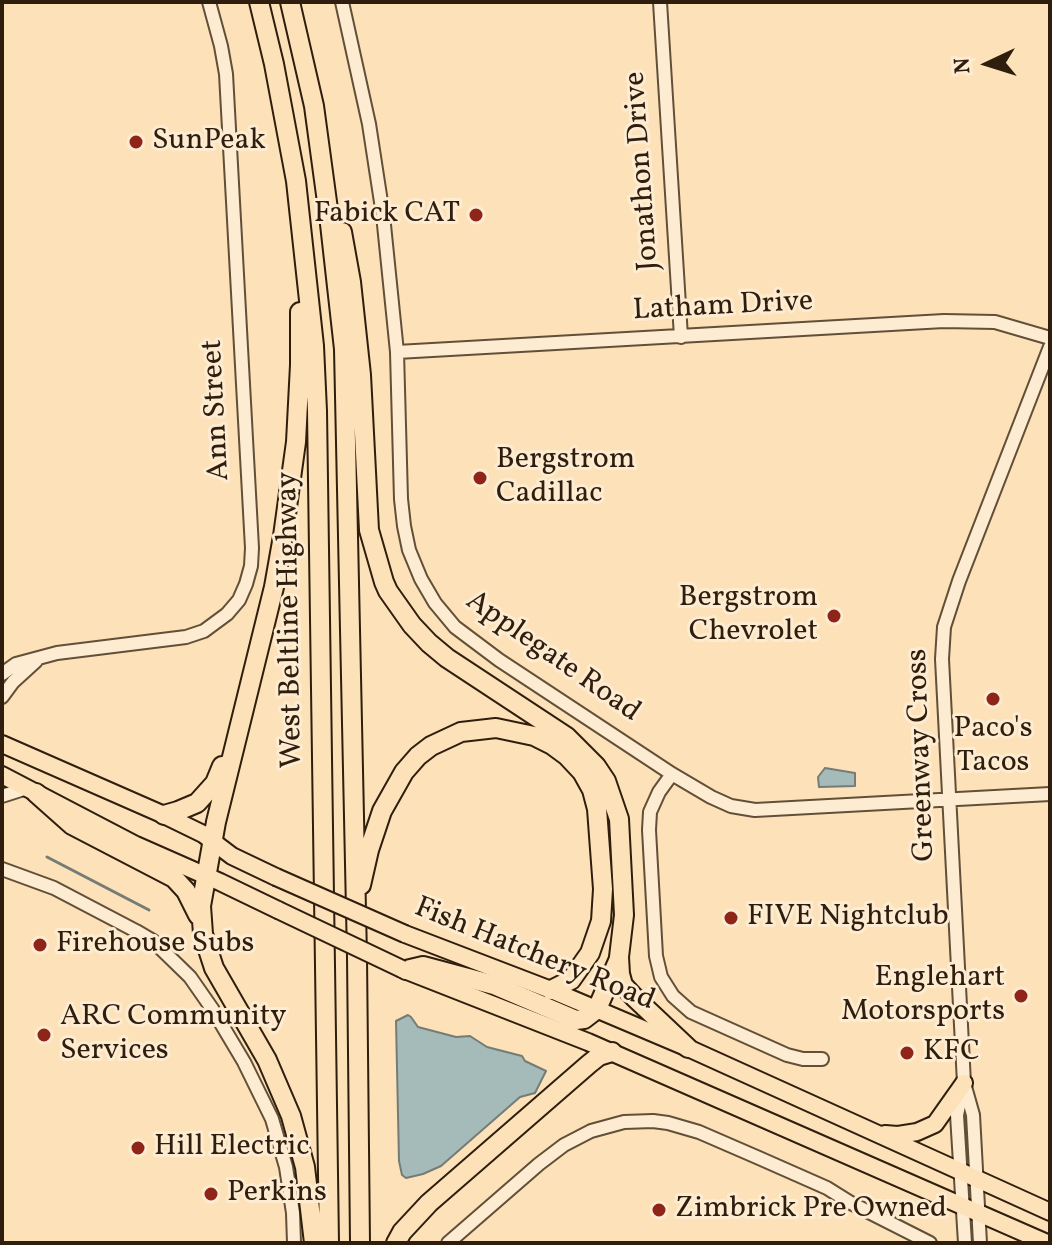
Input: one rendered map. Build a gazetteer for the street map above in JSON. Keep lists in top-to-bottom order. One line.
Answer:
{"streets":{"highway":["West Beltline Highway"],"main road":["Fish Hatchery Road"],"street":["Jonathon Drive","Latham Drive","Ann Street","Applegate Road","Greenway Cross"]},"crossings":[["Jonathon Drive","Latham Drive"],["Latham Drive","Applegate Road"],["Applegate Road","Greenway Cross"],["Greenway Cross","Fish Hatchery Road"]],"places":["SunPeak","Fabick CAT","Bergstrom Cadillac","Bergstrom Chevrolet","Paco's Tacos","FIVE Nightclub","Firehouse Subs","Englehart Motorsports","ARC Community Services","KFC","Hill Electric","Perkins","Zimbrick Pre Owned"],"north":"left"}
